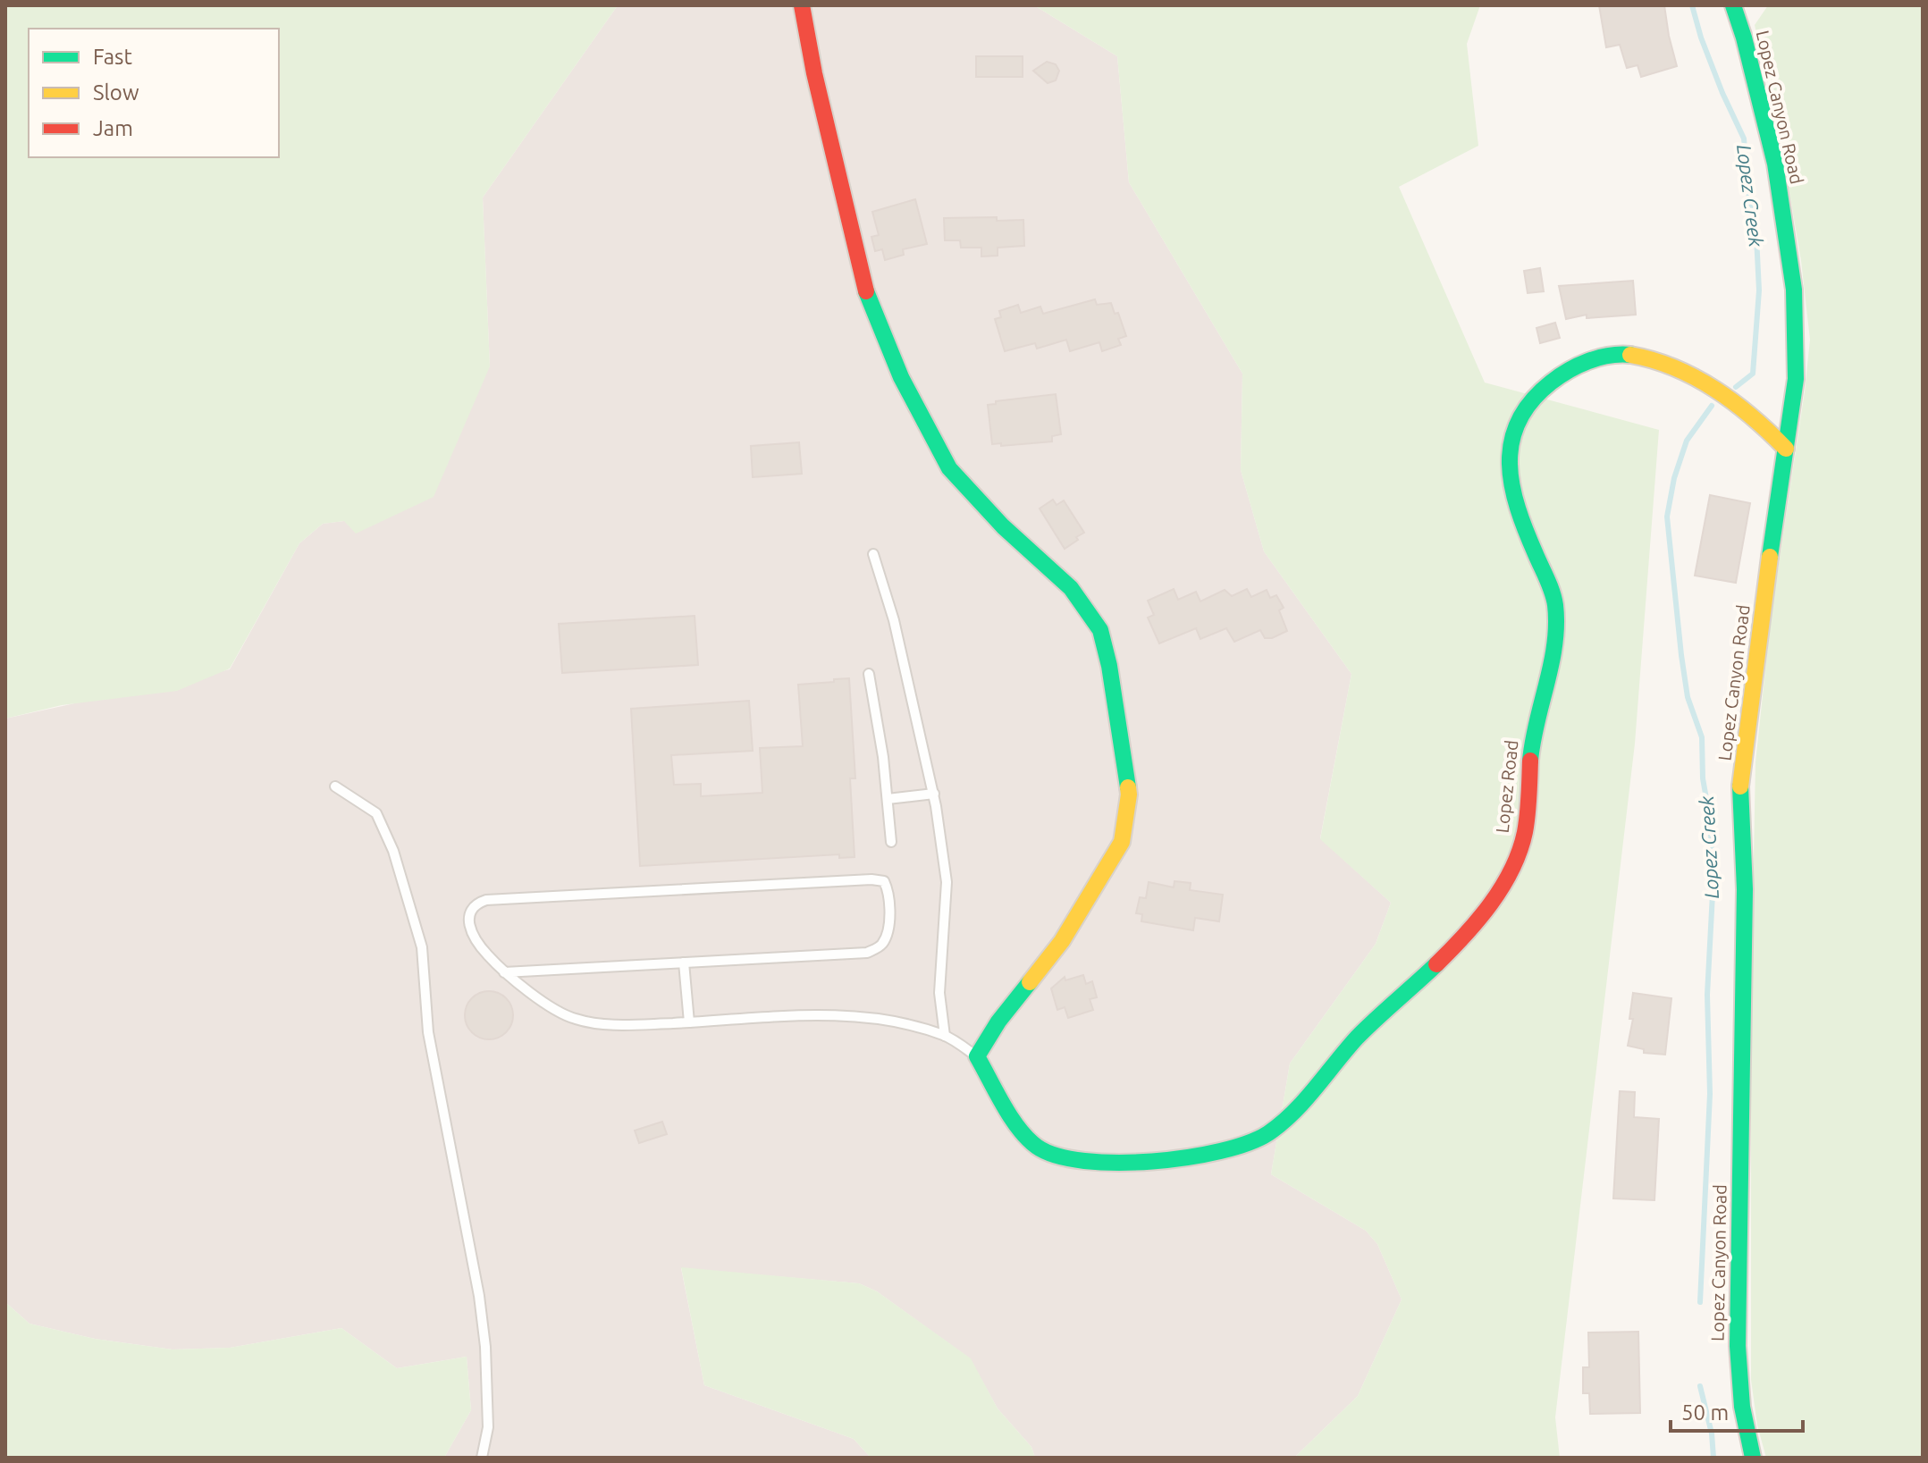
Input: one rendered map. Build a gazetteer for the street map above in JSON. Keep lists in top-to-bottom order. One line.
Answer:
{"streets":{"street":["Lopez Canyon Road","Lopez Road"]},"crossings":[["Lopez Canyon Road","Lopez Road"]],"water":["Lopez Creek"],"legend":["Fast","Slow","Jam"],"scale_bar":"50 m"}
